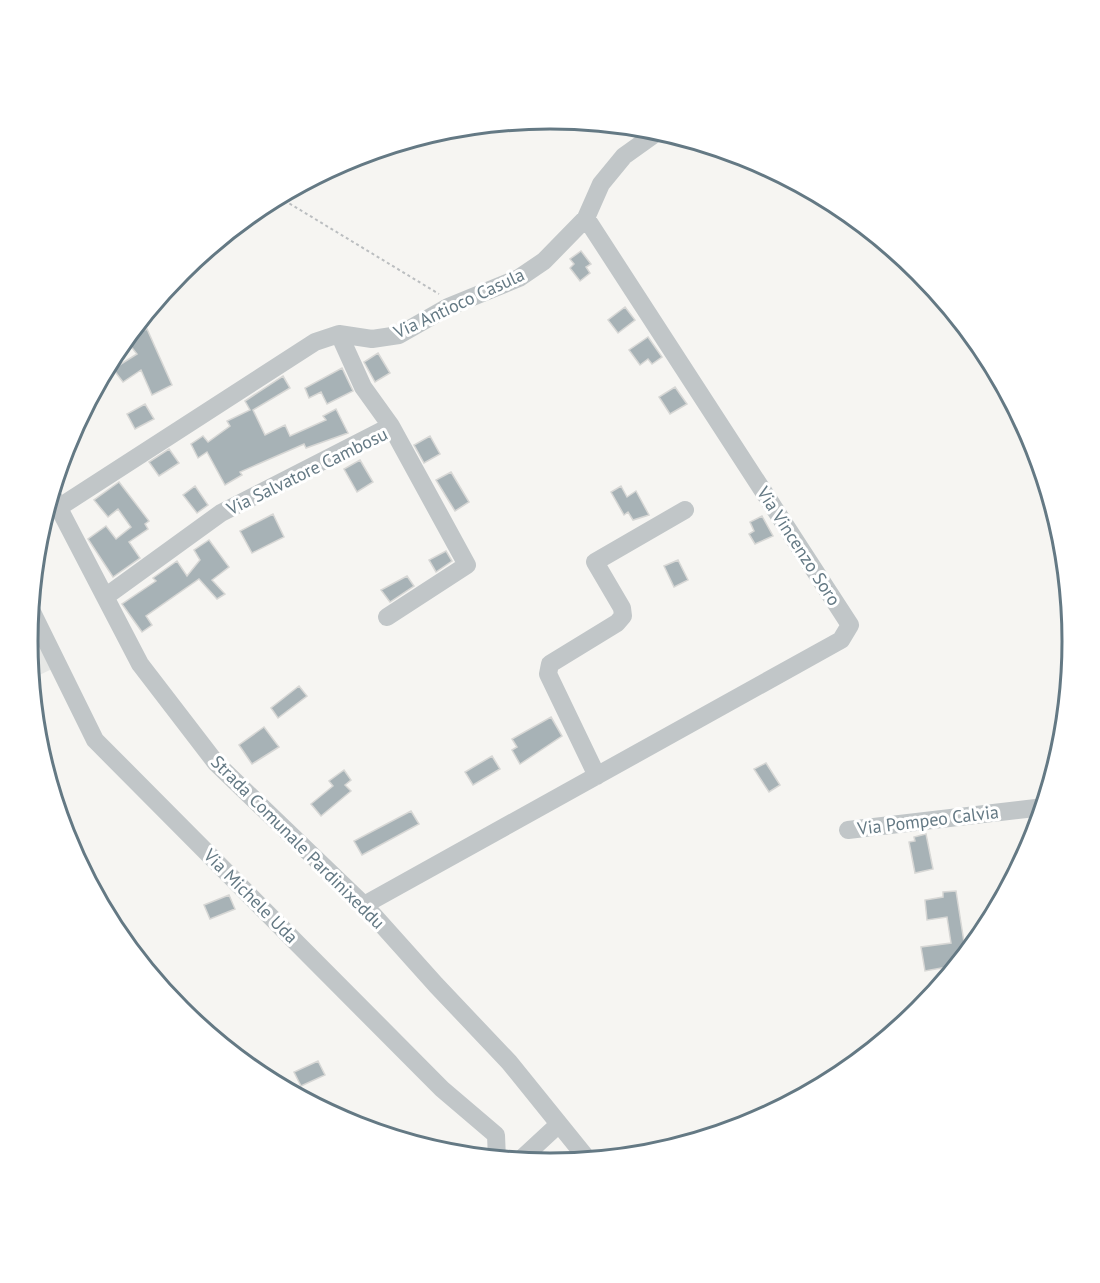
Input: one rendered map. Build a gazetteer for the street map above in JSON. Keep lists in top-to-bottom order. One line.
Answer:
{"streets":{"street":["Via Antioco Casula","Via Salvatore Cambosu","Via Vincenzo Soro","Via Pompeo Calvia","Strada Comunale Pardinixeddu","Via Michele Uda"]},"crossings":[["Via Antioco Casula","Via Vincenzo Soro"],["Via Salvatore Cambosu","Strada Comunale Pardinixeddu"],["Via Vincenzo Soro","Strada Comunale Pardinixeddu"]]}
